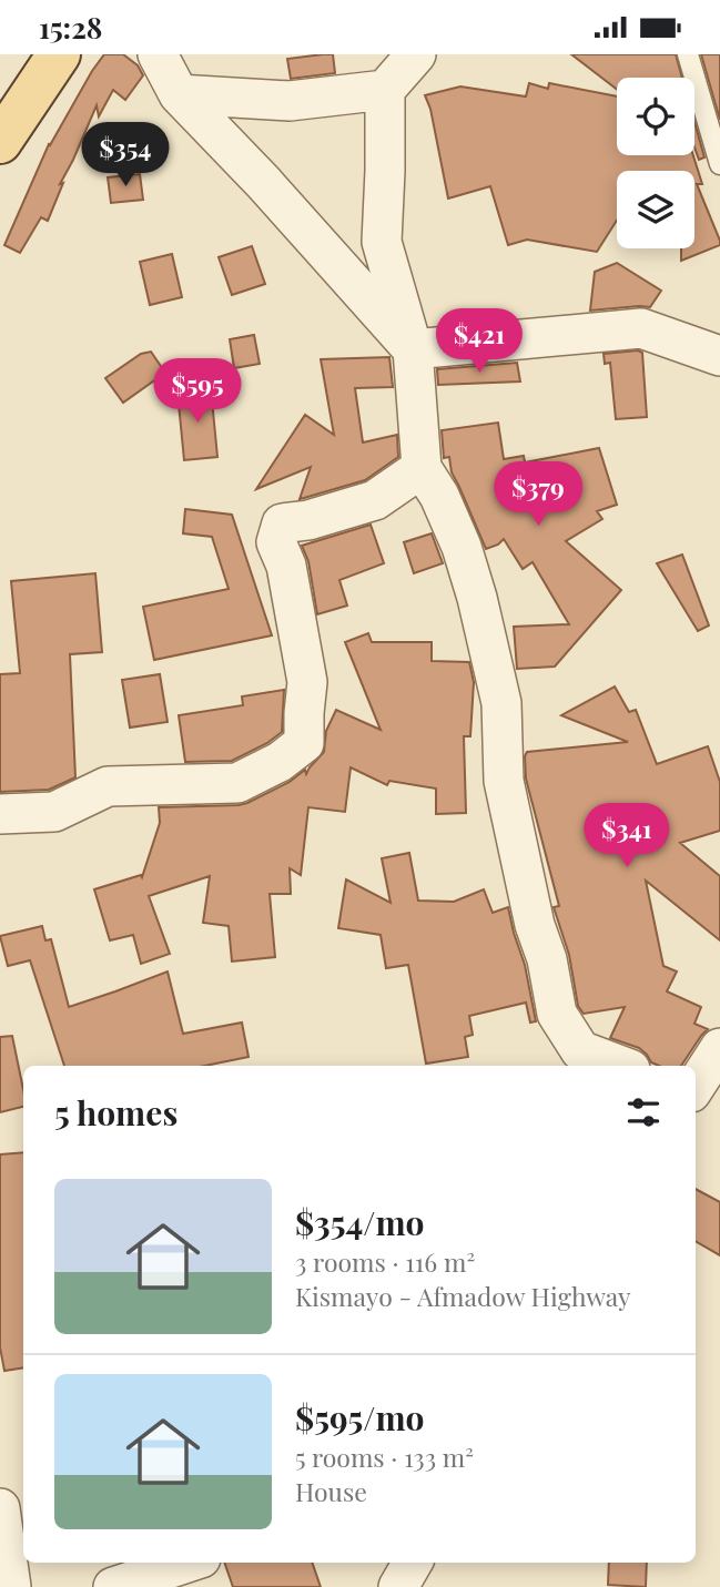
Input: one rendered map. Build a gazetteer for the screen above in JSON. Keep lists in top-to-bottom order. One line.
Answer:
{"page":{"status":"15:28","price":["$354","$421","$595","$379","$341"],"heading":"5 homes","list":[{"name":"$354/mo","note":"3 rooms · 116 m² · Kismayo - Afmadow Highway"},{"name":"$595/mo","note":"5 rooms · 133 m² · House"}]}}
